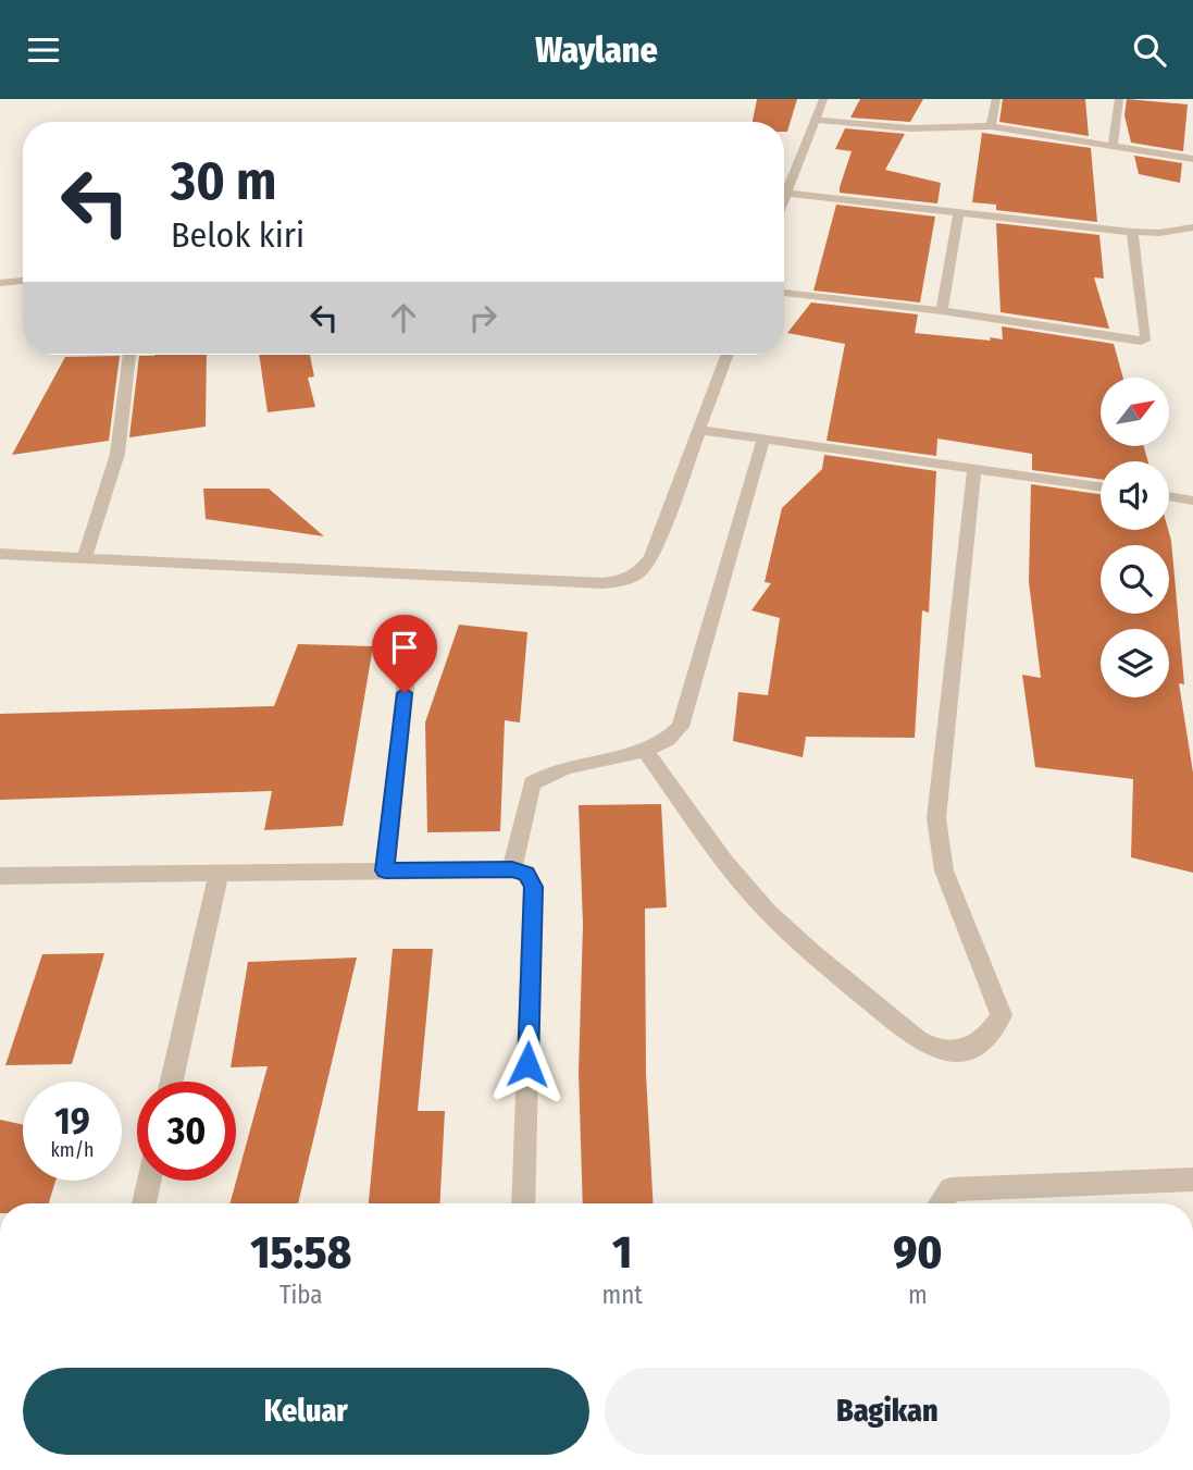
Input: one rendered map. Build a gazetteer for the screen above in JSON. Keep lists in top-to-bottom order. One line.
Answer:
{"north":"top right","page":{"header":"Waylane","turn":["30 m","Belok kiri"],"speed":"19 km/h","limit":"30","eta":["15:58","Tiba","1","mnt","90","m"],"buttons":["Keluar","Bagikan"]}}
